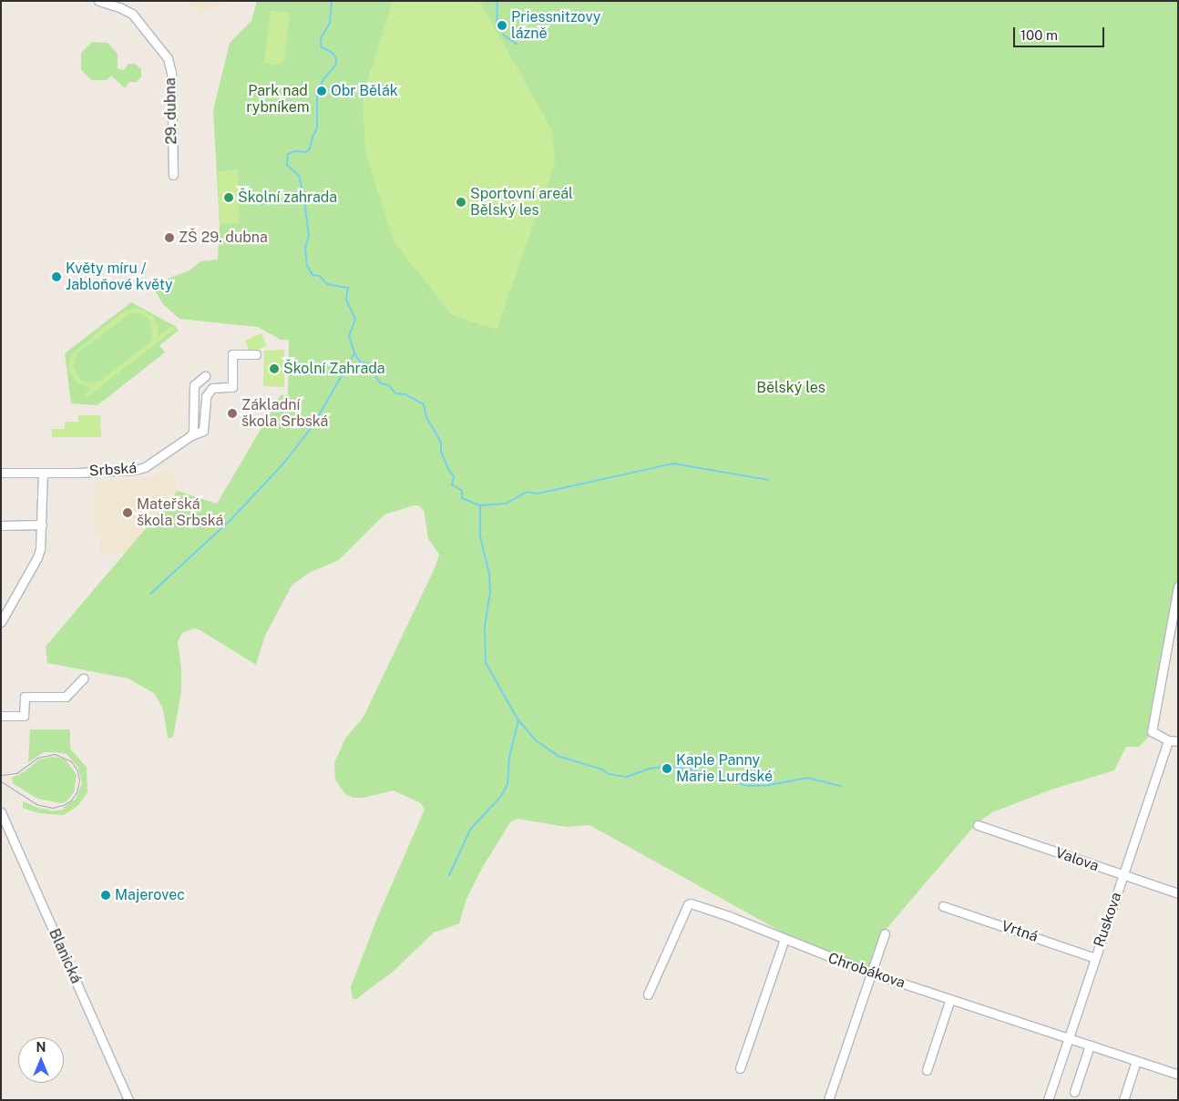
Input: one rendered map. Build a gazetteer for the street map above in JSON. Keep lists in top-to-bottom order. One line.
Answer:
{"streets":{"street":["29. dubna","Srbská","Valova","Ruskova","Vrtná","Blanická","Chrobákova"]},"crossings":[["Valova","Ruskova"],["Ruskova","Vrtná"],["Ruskova","Chrobákova"]],"parks":["Park nad rybníkem","Bělský les"],"places":["Priessnitzovy lázně","Obr Bělák","Školní zahrada","Sportovní areál Bělský les","ZŠ 29. dubna","Květy míru / Jabloňové květy","Školní Zahrada","Základní škola Srbská","Mateřská škola Srbská","Kaple Panny Marie Lurdské","Majerovec"],"scale_bar":"100 m","north":"top"}
